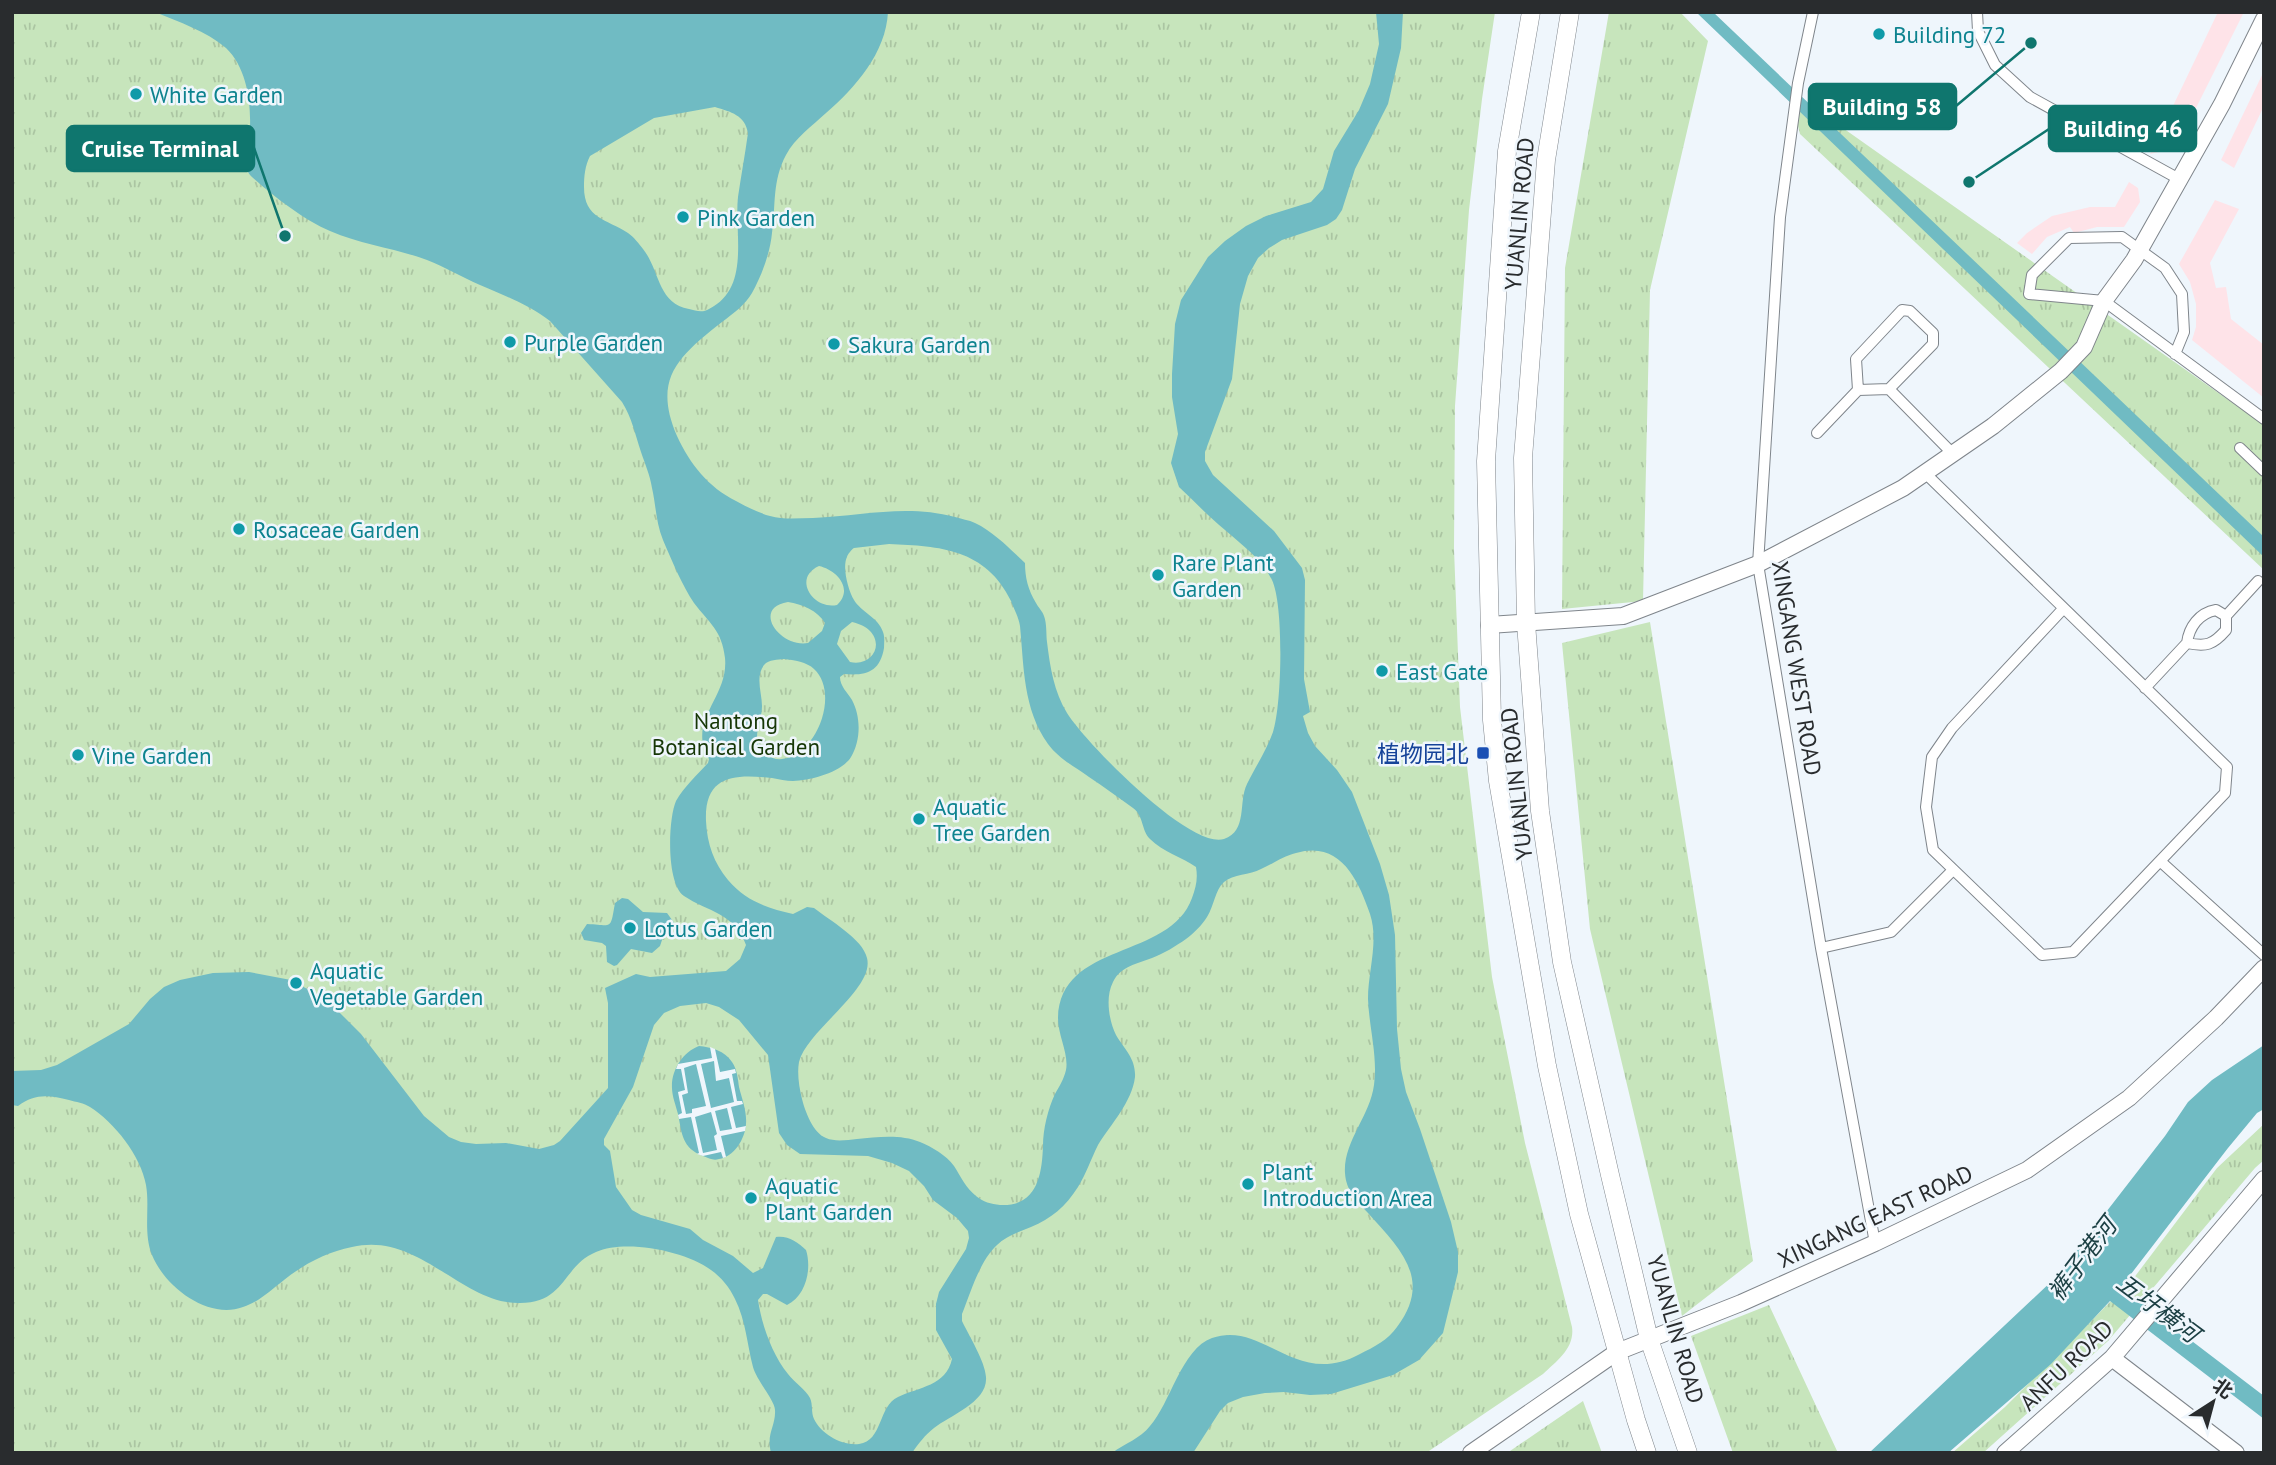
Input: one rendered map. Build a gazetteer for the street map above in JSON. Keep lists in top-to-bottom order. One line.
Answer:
{"streets":{"main road":["YUANLIN ROAD"],"street":["XINGANG WEST ROAD","XINGANG EAST ROAD","ANFU ROAD"]},"crossings":[["YUANLIN ROAD","XINGANG EAST ROAD"],["XINGANG WEST ROAD","XINGANG EAST ROAD"]],"water":["裤子港河","五圩横河"],"parks":["Nantong Botanical Garden"],"places":{"other":["Building 72","Building 58","White Garden","Building 46","Pink Garden","Cruise Terminal","Purple Garden","Sakura Garden","Rosaceae Garden","Rare Plant Garden","East Gate","Vine Garden","Aquatic Tree Garden","Lotus Garden","Aquatic Vegetable Garden","Plant Introduction Area","Aquatic Plant Garden"],"transit":["植物园北"]},"north":"top right"}
